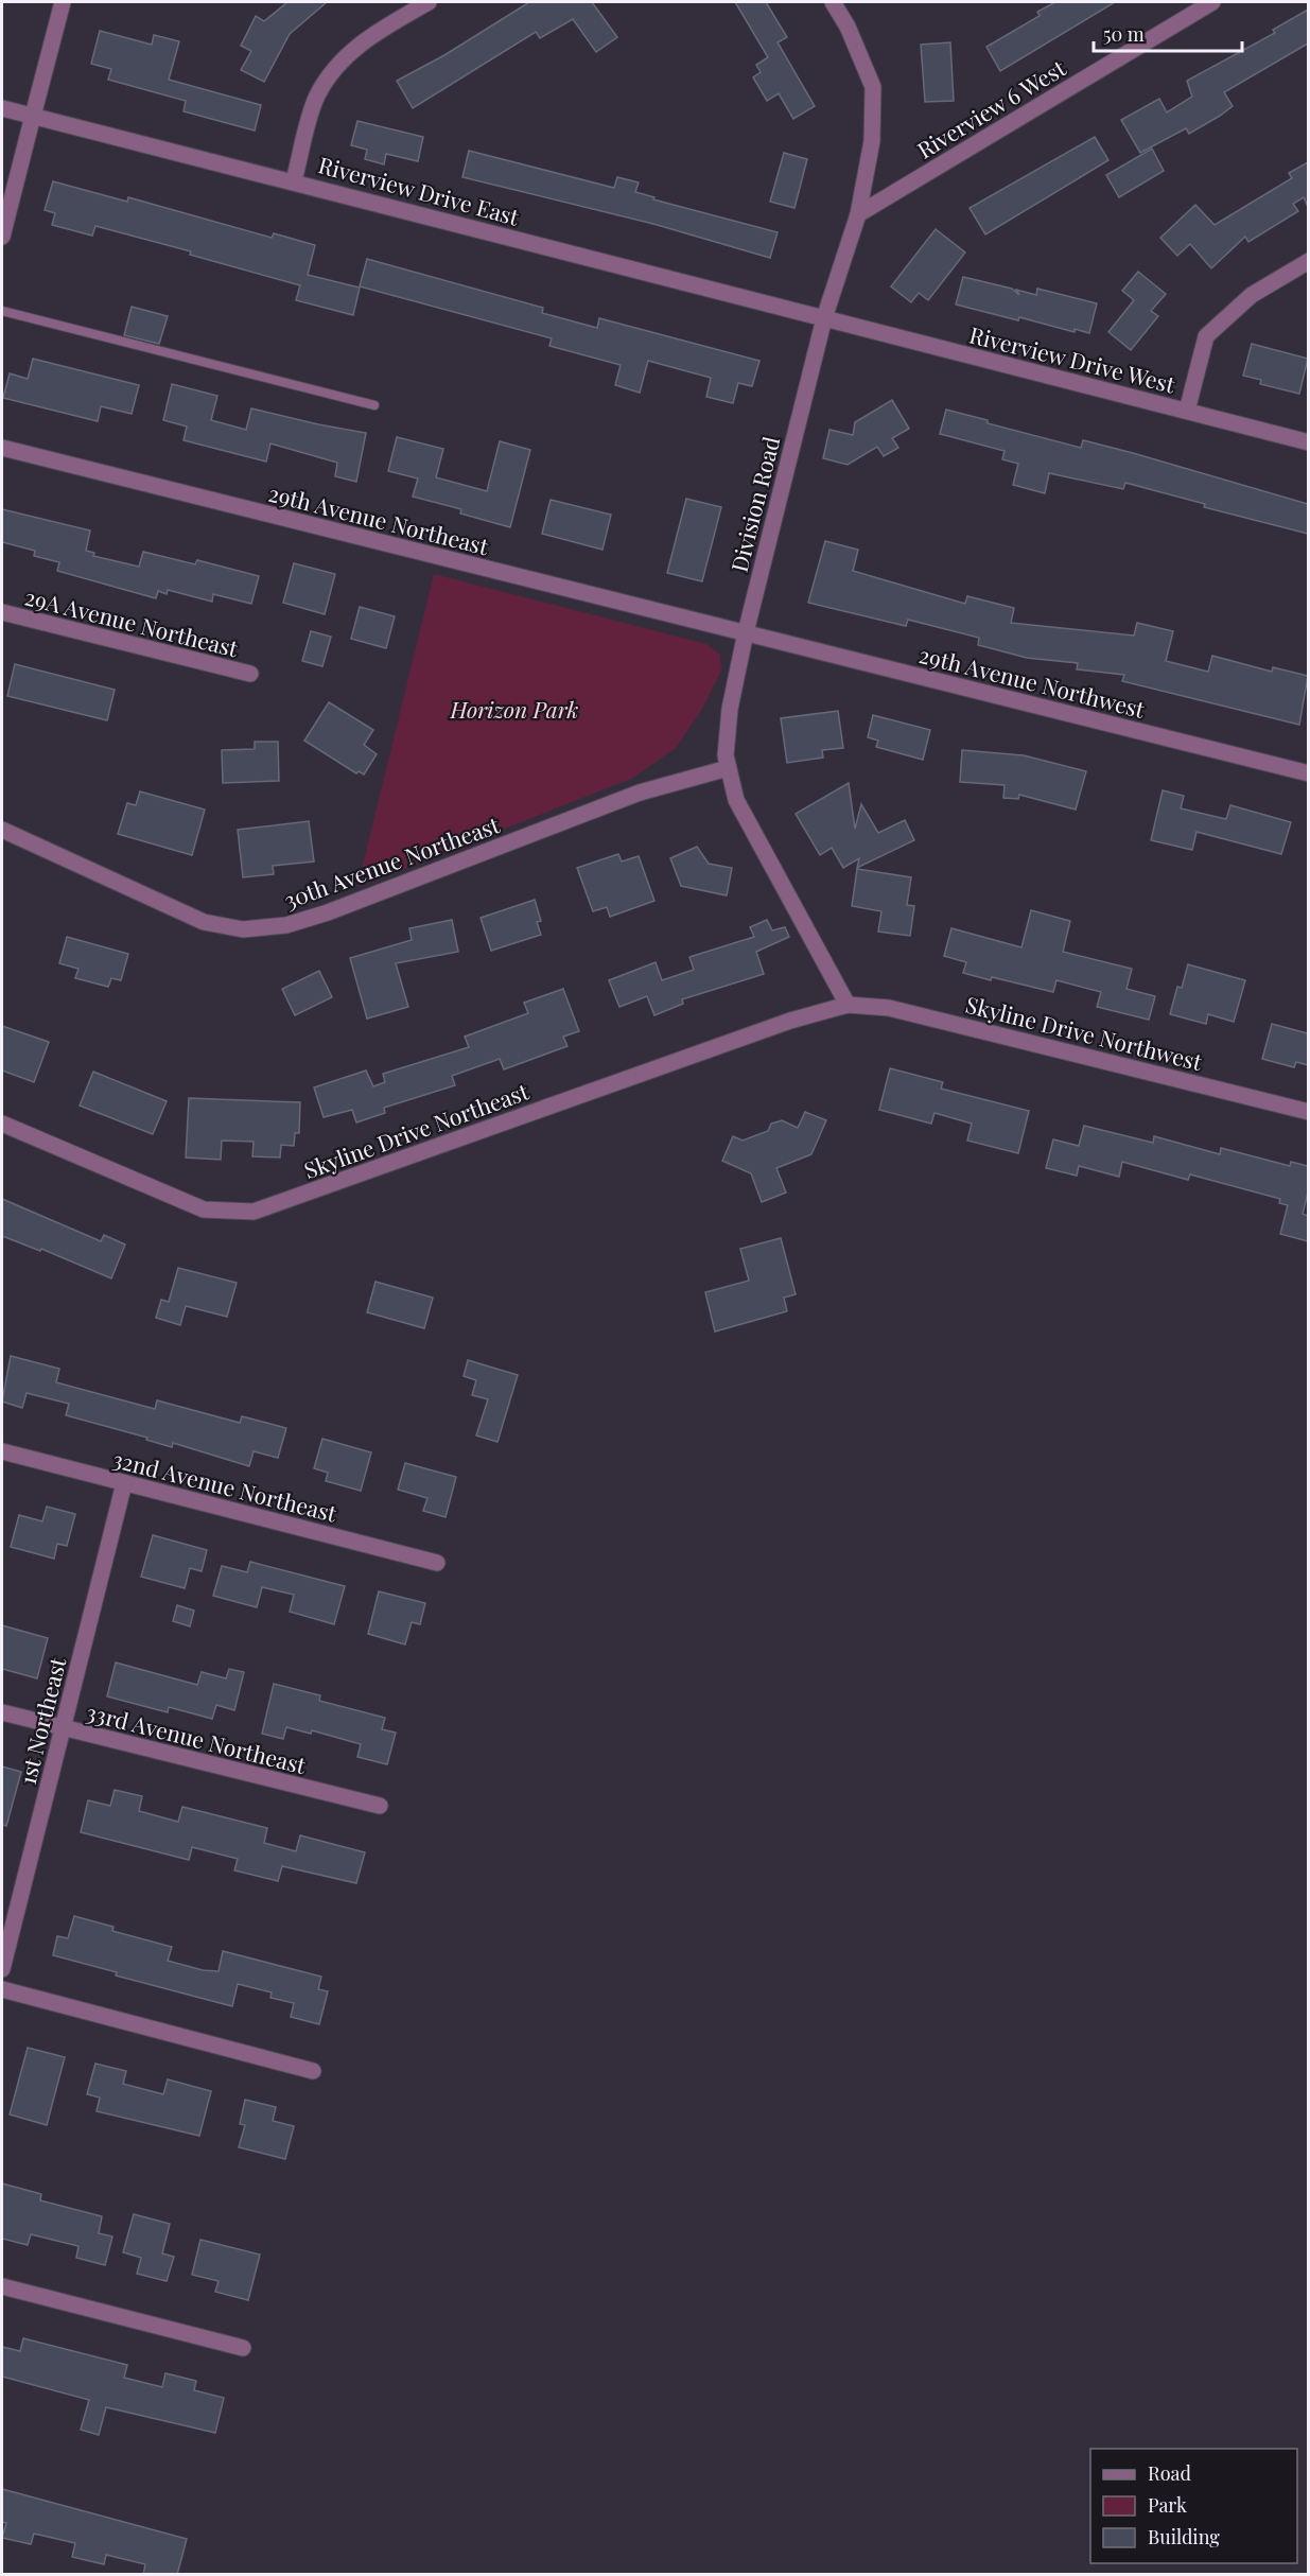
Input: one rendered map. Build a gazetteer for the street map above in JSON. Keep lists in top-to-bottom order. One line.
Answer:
{"streets":{"street":["Riverview 6 West","Riverview Drive East","Riverview Drive West","Division Road","29th Avenue Northeast","29A Avenue Northeast","29th Avenue Northwest","30th Avenue Northeast","Skyline Drive Northwest","Skyline Drive Northeast","32nd Avenue Northeast","1st Northeast","33rd Avenue Northeast"]},"crossings":[["Riverview 6 West","Division Road"],["Riverview Drive East","Riverview Drive West"],["Riverview Drive East","Division Road"],["Riverview Drive West","Division Road"],["Division Road","29th Avenue Northeast"],["Division Road","29th Avenue Northwest"],["Division Road","30th Avenue Northeast"],["Division Road","Skyline Drive Northwest"],["Division Road","Skyline Drive Northeast"],["29th Avenue Northeast","29th Avenue Northwest"],["Skyline Drive Northwest","Skyline Drive Northeast"],["32nd Avenue Northeast","1st Northeast"],["1st Northeast","33rd Avenue Northeast"]],"parks":["Horizon Park"],"legend":["Road","Park","Building"],"scale_bar":"50 m"}
